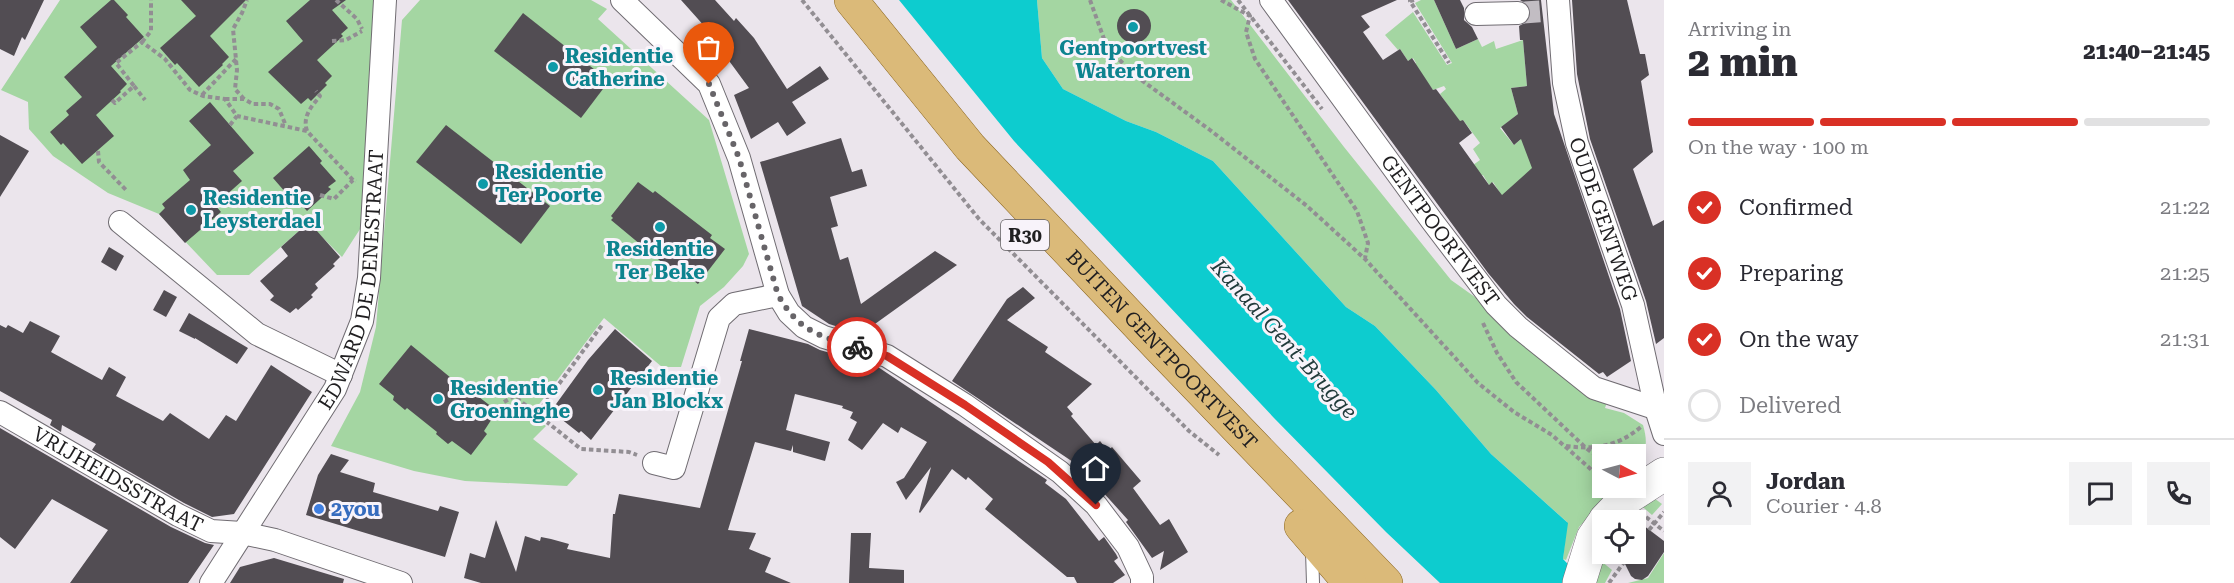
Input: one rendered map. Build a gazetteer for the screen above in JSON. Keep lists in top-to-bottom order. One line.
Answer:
{"streets":{"main road":["R30","BUITEN GENTPOORTVEST"],"street":["OUDE GENTWEG","GENTPOORTVEST","EDWARD DE DENESTRAAT","VRIJHEIDSSTRAAT"]},"crossings":[["OUDE GENTWEG","GENTPOORTVEST"],["EDWARD DE DENESTRAAT","VRIJHEIDSSTRAAT"]],"water":["Kanaal Gent-Brugge"],"places":["Gentpoortvest Watertoren","Residentie Catherine","Residentie Ter Poorte","Residentie Leysterdael","Residentie Ter Beke","Residentie Jan Blockx","Residentie Groeninghe","2you"],"north":"right","page":{"heading":["2 min","Arriving in","21:40–21:45"],"panel":["Jordan","Courier · 4.8"],"bar":"On the way · 100 m","list":[["Confirmed","21:22"],["Preparing","21:25"],["On the way","21:31"],"Delivered"]}}
